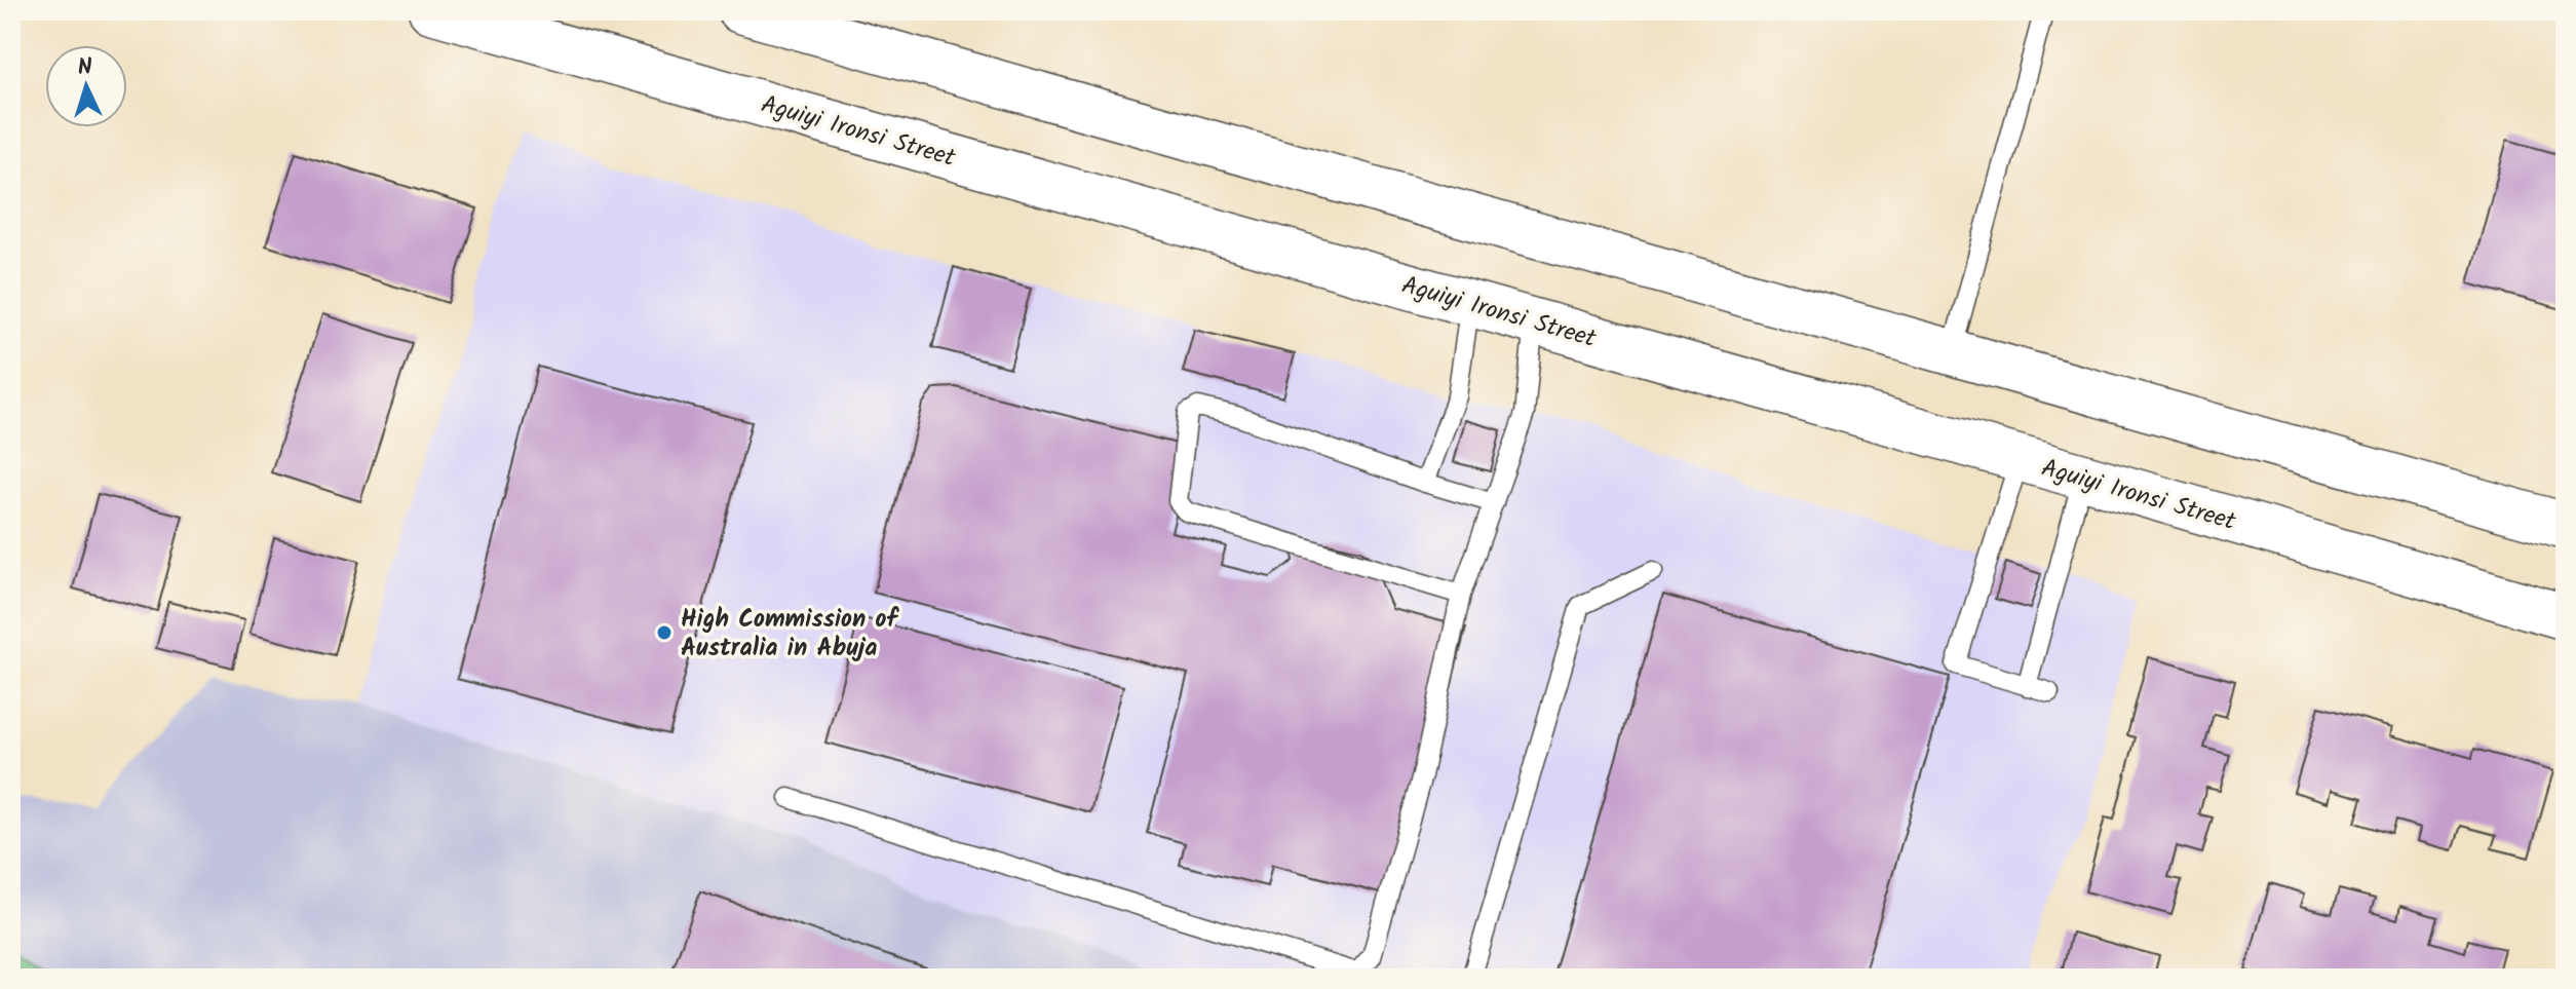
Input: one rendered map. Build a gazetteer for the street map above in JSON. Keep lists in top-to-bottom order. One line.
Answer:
{"streets":{"main road":["Aguiyi Ironsi Street"]},"places":["High Commission of Australia in Abuja"],"north":"top"}
